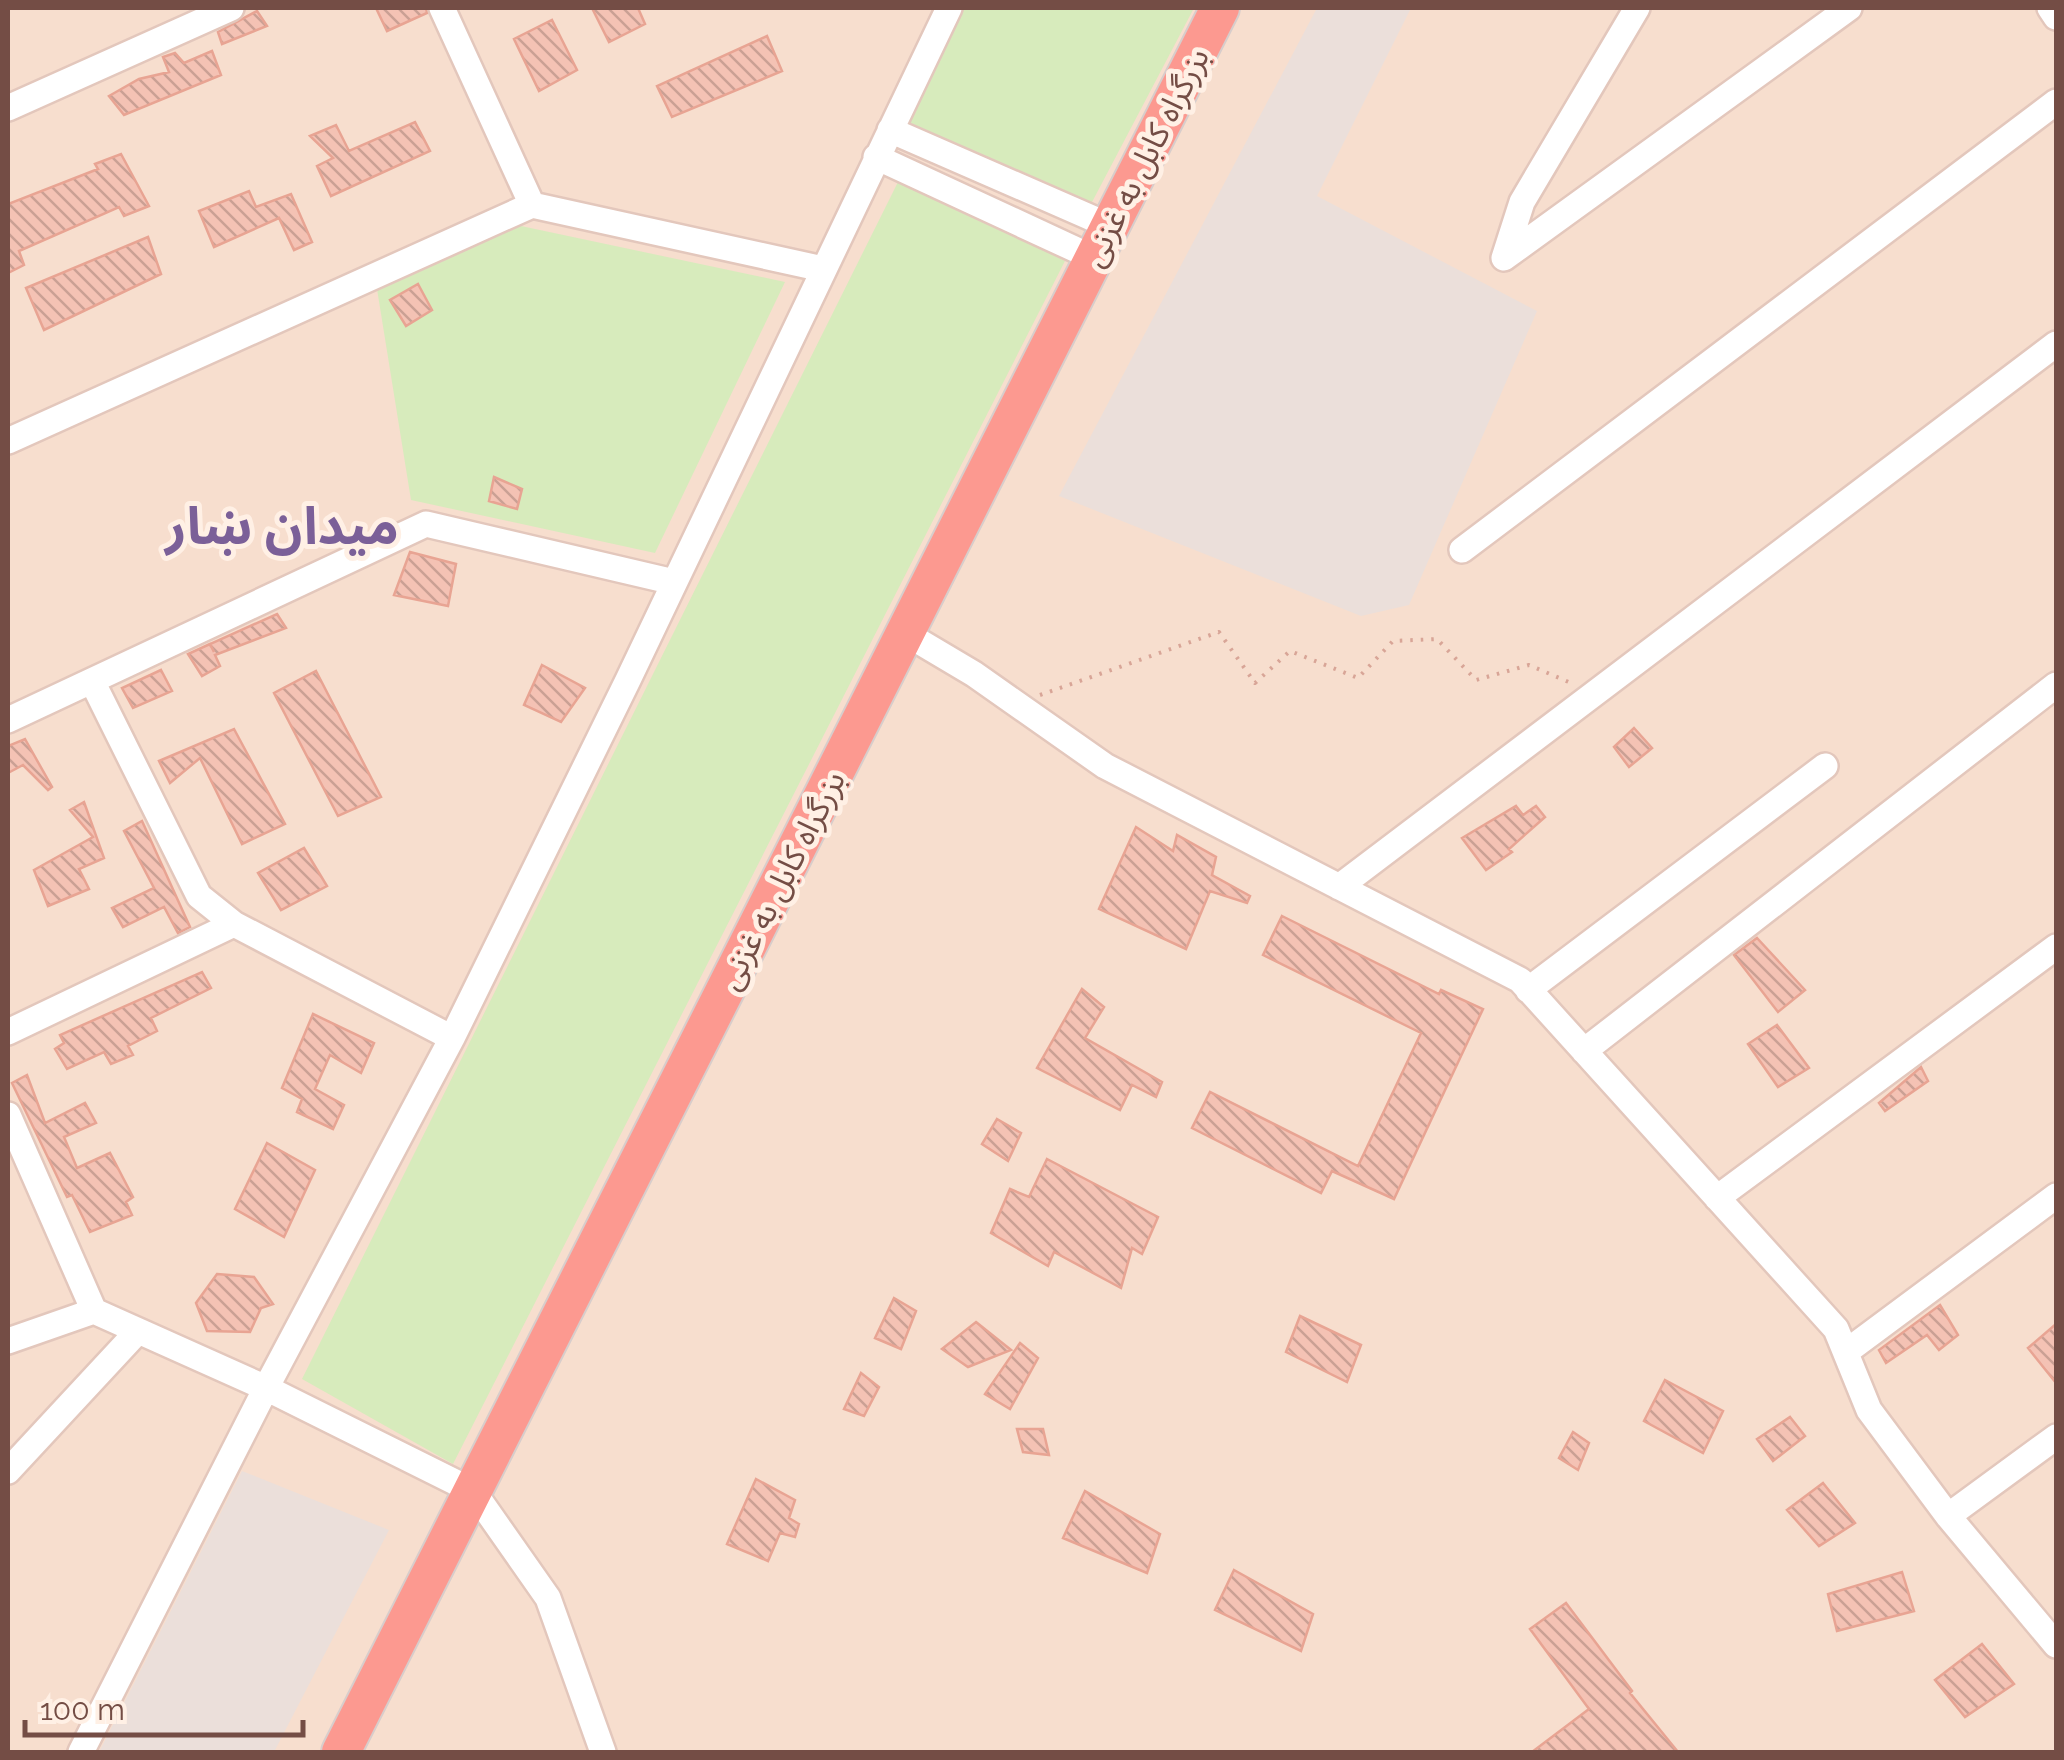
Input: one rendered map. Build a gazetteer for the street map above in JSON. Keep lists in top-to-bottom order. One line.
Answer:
{"streets":{"highway":["بزرگراه کابل به غزنی"]},"districts":["میدان ښار"],"scale_bar":"100 m"}
